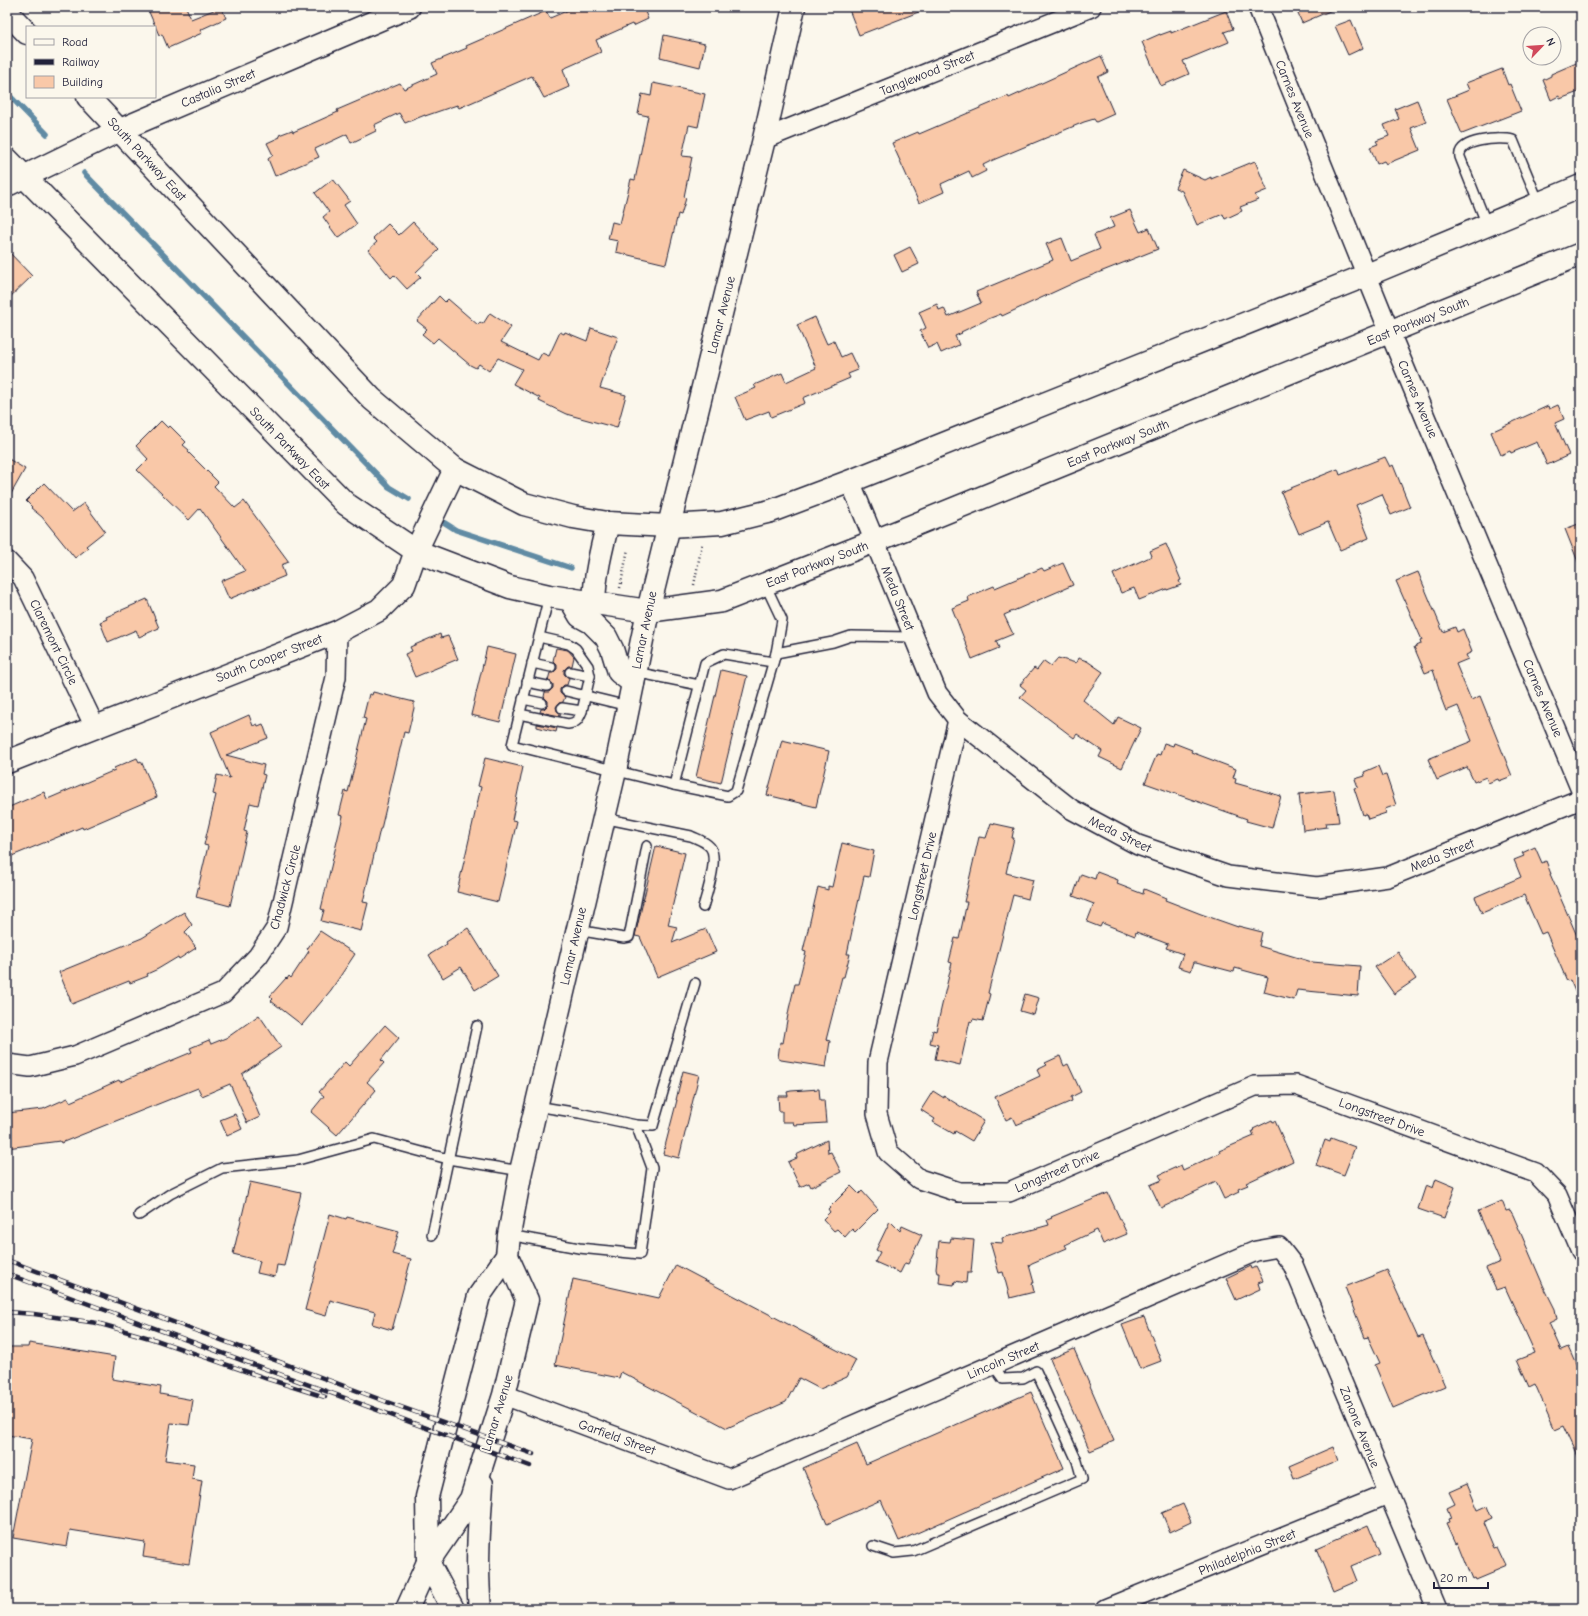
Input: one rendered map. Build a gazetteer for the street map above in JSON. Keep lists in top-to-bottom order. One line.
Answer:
{"streets":{"main road":["Castalia Street","South Parkway East","Lamar Avenue","East Parkway South","South Cooper Street"],"street":["Tanglewood Street","Carnes Avenue","Meda Street","Claremont Circle","Longstreet Drive","Chadwick Circle","Lincoln Street","Zanone Avenue","Garfield Street","Philadelphia Street"]},"crossings":[["Tanglewood Street","Lamar Avenue"],["Castalia Street","South Parkway East"],["Carnes Avenue","East Parkway South"],["South Parkway East","Lamar Avenue"],["South Parkway East","East Parkway South"],["South Parkway East","South Cooper Street"],["Lamar Avenue","East Parkway South"],["Lamar Avenue","Garfield Street"],["East Parkway South","Meda Street"],["Meda Street","Longstreet Drive"],["Claremont Circle","South Cooper Street"],["South Cooper Street","Chadwick Circle"],["Lincoln Street","Zanone Avenue"],["Lincoln Street","Garfield Street"],["Zanone Avenue","Philadelphia Street"]],"legend":["Road","Railway","Building"],"scale_bar":"20 m","north":"top right"}
